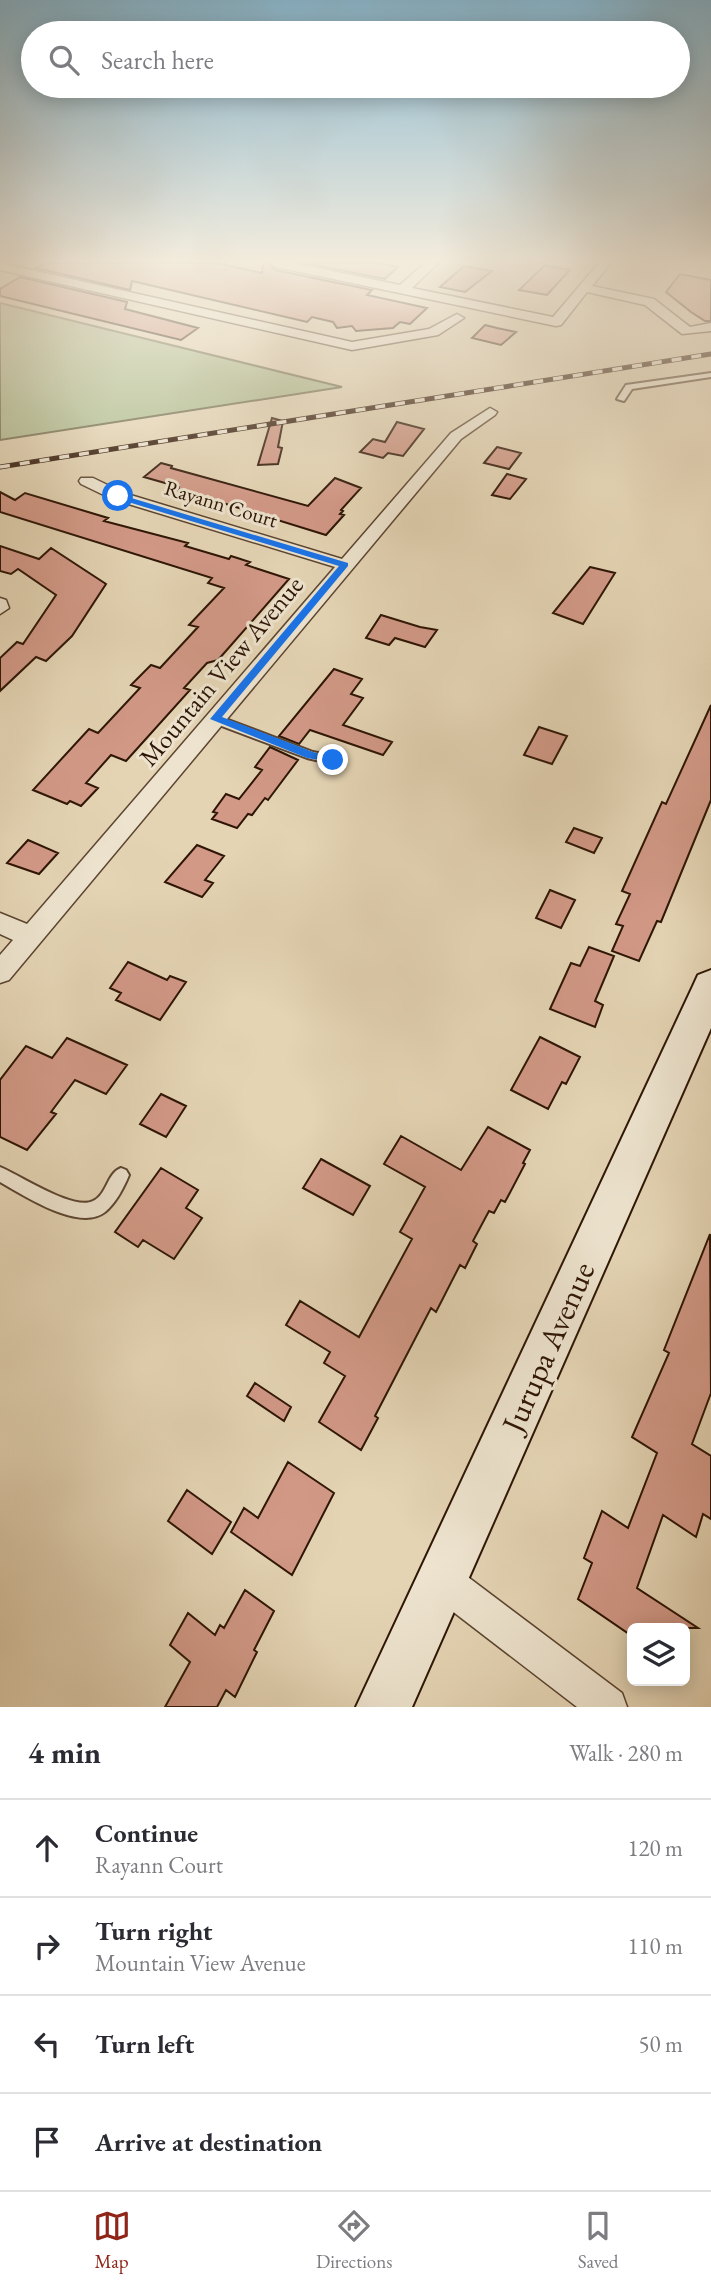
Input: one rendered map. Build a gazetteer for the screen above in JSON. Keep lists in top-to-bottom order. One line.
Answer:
{"streets":{"main road":["Jurupa Avenue"],"street":["Rayann Court","Mountain View Avenue"]},"crossings":[["Rayann Court","Mountain View Avenue"]],"page":{"search":"Search here","heading":["4 min","Walk · 280 m"],"list":[["Continue","Rayann Court","120 m"],["Turn right","Mountain View Avenue","110 m"],["Turn left","50 m"],"Arrive at destination"],"nav":["Map","Directions","Saved"]}}
